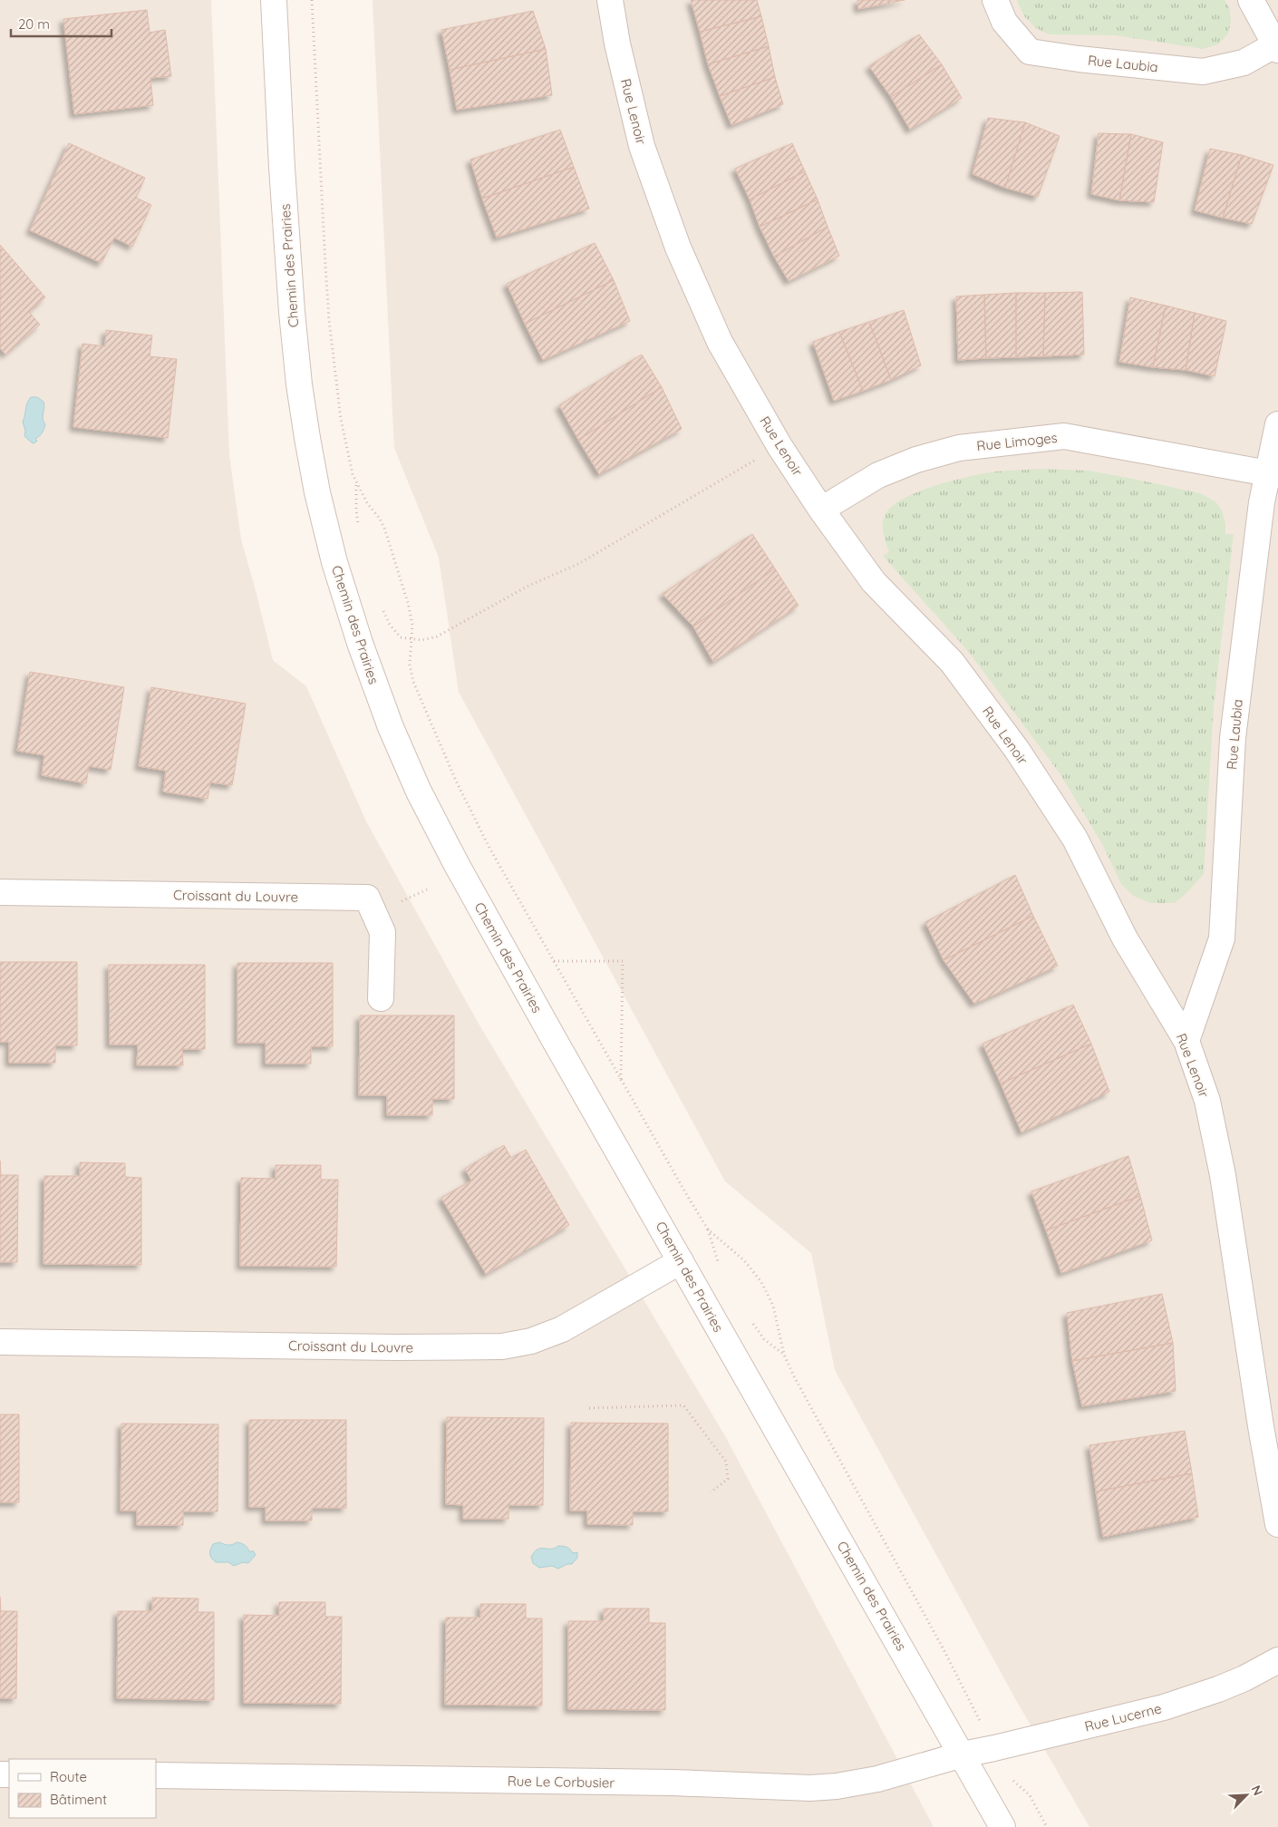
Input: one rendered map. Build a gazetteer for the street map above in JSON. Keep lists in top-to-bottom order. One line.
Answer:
{"streets":{"street":["Rue Laubia","Rue Lenoir","Chemin des Prairies","Rue Limoges","Croissant du Louvre","Rue Lucerne","Rue Le Corbusier"]},"crossings":[["Rue Laubia","Rue Lenoir"],["Rue Laubia","Rue Limoges"],["Rue Lenoir","Rue Limoges"],["Chemin des Prairies","Croissant du Louvre"],["Chemin des Prairies","Rue Lucerne"],["Chemin des Prairies","Rue Le Corbusier"],["Rue Lucerne","Rue Le Corbusier"]],"legend":["Route","Bâtiment"],"scale_bar":"20 m","north":"top right"}
